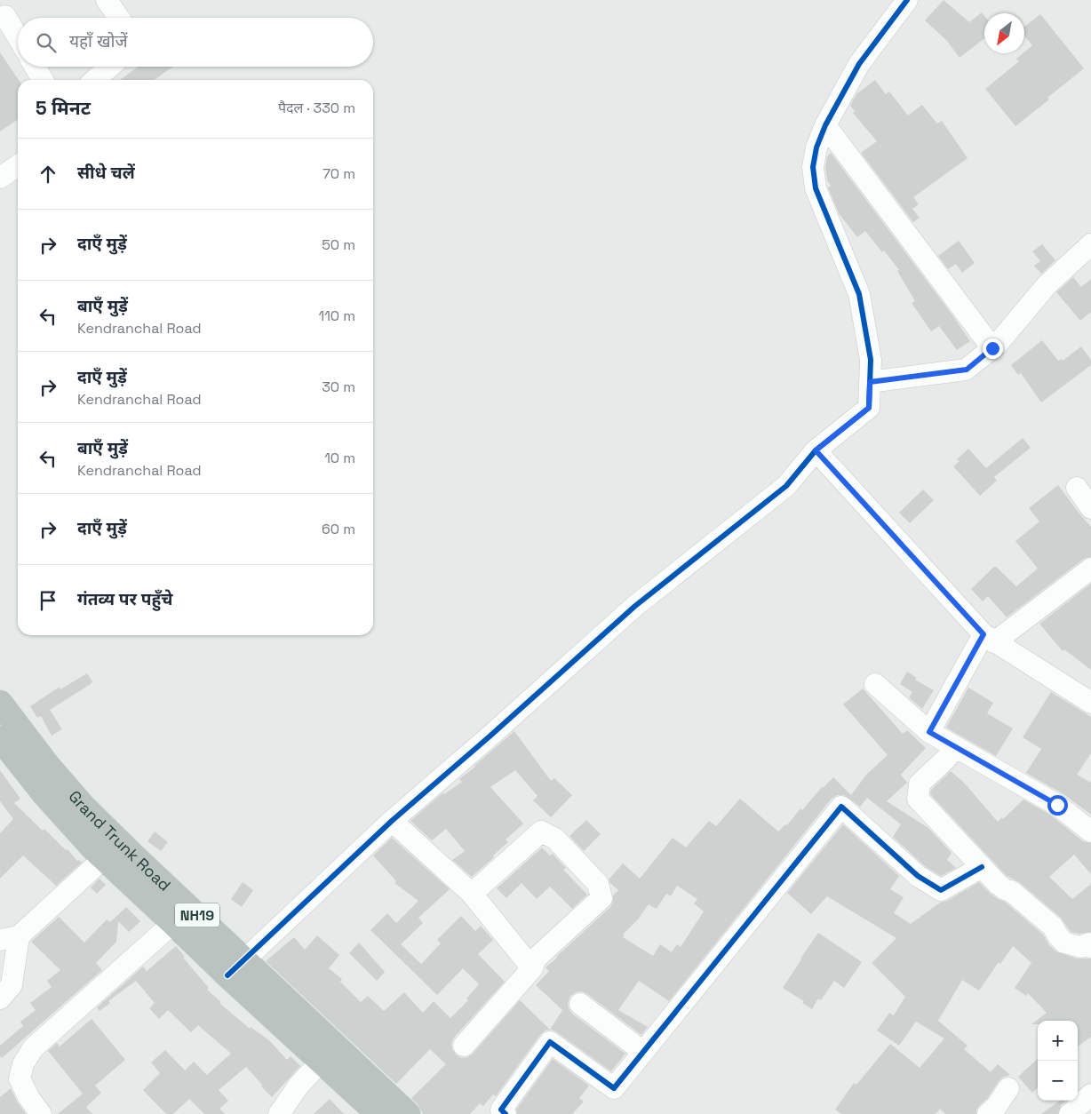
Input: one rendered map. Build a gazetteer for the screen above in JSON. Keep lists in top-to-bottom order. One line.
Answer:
{"streets":{"highway":["Grand Trunk Road","NH19"]},"north":"bottom left","page":{"search":"यहाँ खोजें","heading":["5 मिनट","पैदल · 330 m"],"list":[["सीधे चलें","70 m"],["दाएँ मुड़ें","50 m"],["बाएँ मुड़ें","Kendranchal Road","110 m"],["दाएँ मुड़ें","Kendranchal Road","30 m"],["बाएँ मुड़ें","Kendranchal Road","10 m"],["दाएँ मुड़ें","60 m"],"गंतव्य पर पहुँचे"],"map_buttons":["+","−"]}}
